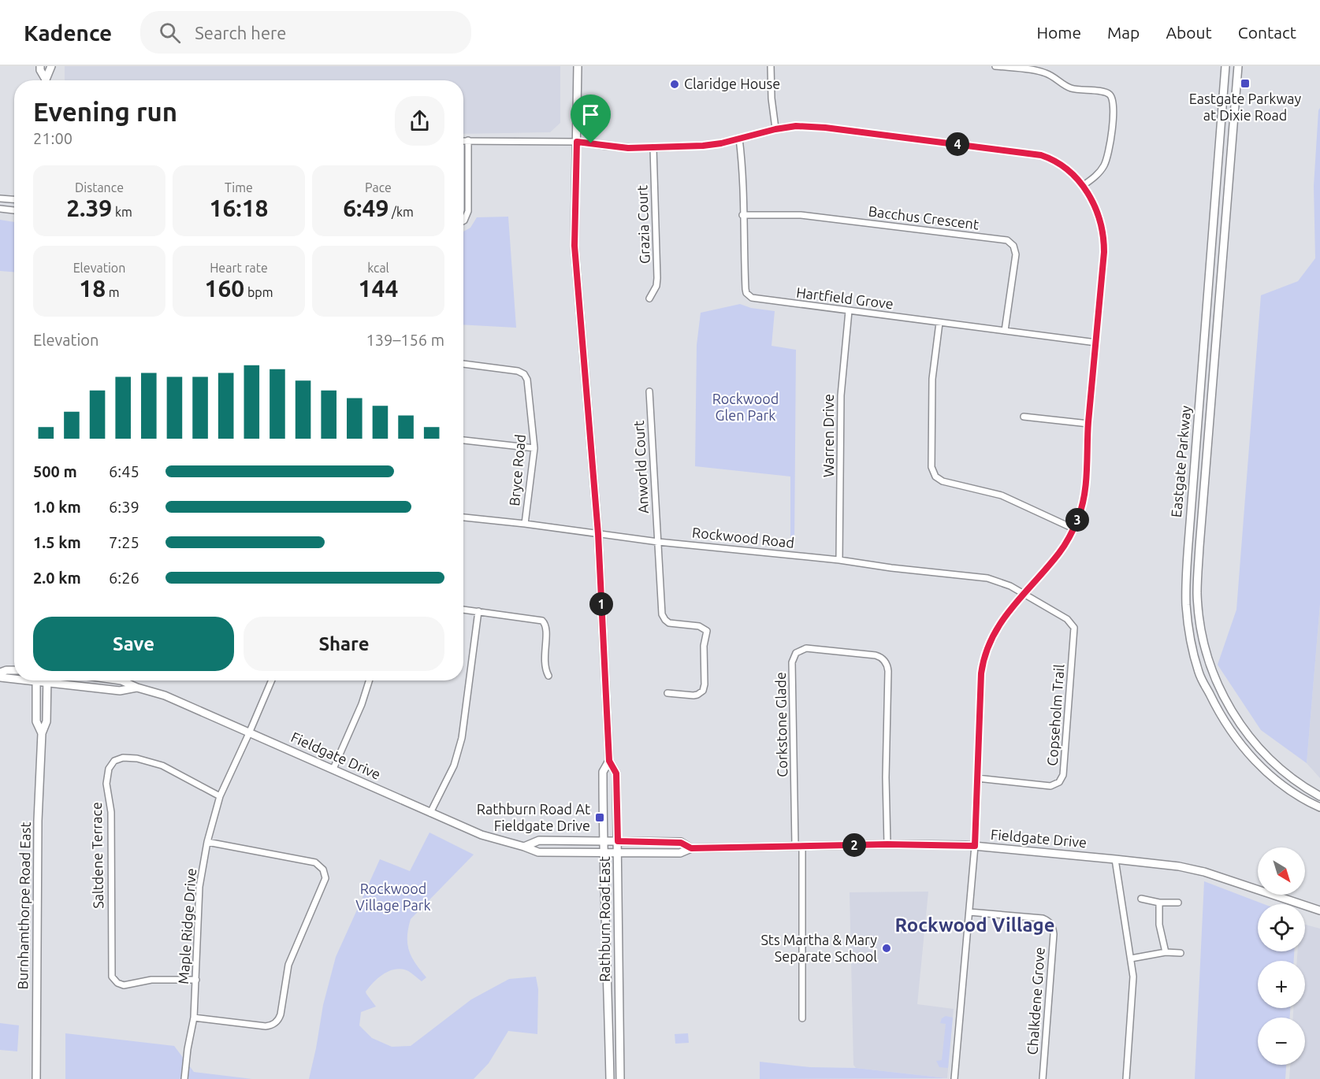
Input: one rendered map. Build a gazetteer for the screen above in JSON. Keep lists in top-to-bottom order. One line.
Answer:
{"streets":{"street":["Bacchus Crescent","Grazia Court","Hartfield Grove","Warren Drive","Eastgate Parkway","Anworld Court","Bryce Road","Rockwood Road","Copseholm Trail","Corkstone Glade","Fieldgate Drive","Saltdene Terrace","Burnhamthorpe Road East","Rathburn Road East","Maple Ridge Drive","Chalkdene Grove"]},"crossings":[["Bacchus Crescent","Hartfield Grove"],["Hartfield Grove","Warren Drive"],["Warren Drive","Rockwood Road"],["Anworld Court","Rockwood Road"],["Bryce Road","Rockwood Road"],["Rockwood Road","Copseholm Trail"],["Rockwood Road","Rathburn Road East"],["Corkstone Glade","Fieldgate Drive"],["Fieldgate Drive","Rathburn Road East"],["Fieldgate Drive","Maple Ridge Drive"],["Saltdene Terrace","Maple Ridge Drive"]],"districts":["Rockwood Village"],"parks":["Rockwood Glen Park","Rockwood Village Park"],"places":{"transit":["Eastgate Parkway at Dixie Road","Rathburn Road At Fieldgate Drive"],"other":["Claridge House","Sts Martha & Mary Separate School"]},"north":"bottom right","page":{"header":"Kadence","search":"Search here","nav":["Home","Map","About","Contact"],"heading":["Evening run","21:00"],"pins":["4","3","1","2"],"stats":[["Distance","2.39 km"],["Time","16:18"],["Pace","6:49 /km"],["Elevation","18 m"],["Heart rate","160 bpm"],["kcal","144"]],"chart":["Elevation","139–156 m"],"list":[{"name":"500 m","note":"6:45"},{"name":"1.0 km","note":"6:39"},{"name":"1.5 km","note":"7:25"},{"name":"2.0 km","note":"6:26"}],"buttons":["Save","Share"],"map_buttons":["+","−"]}}
